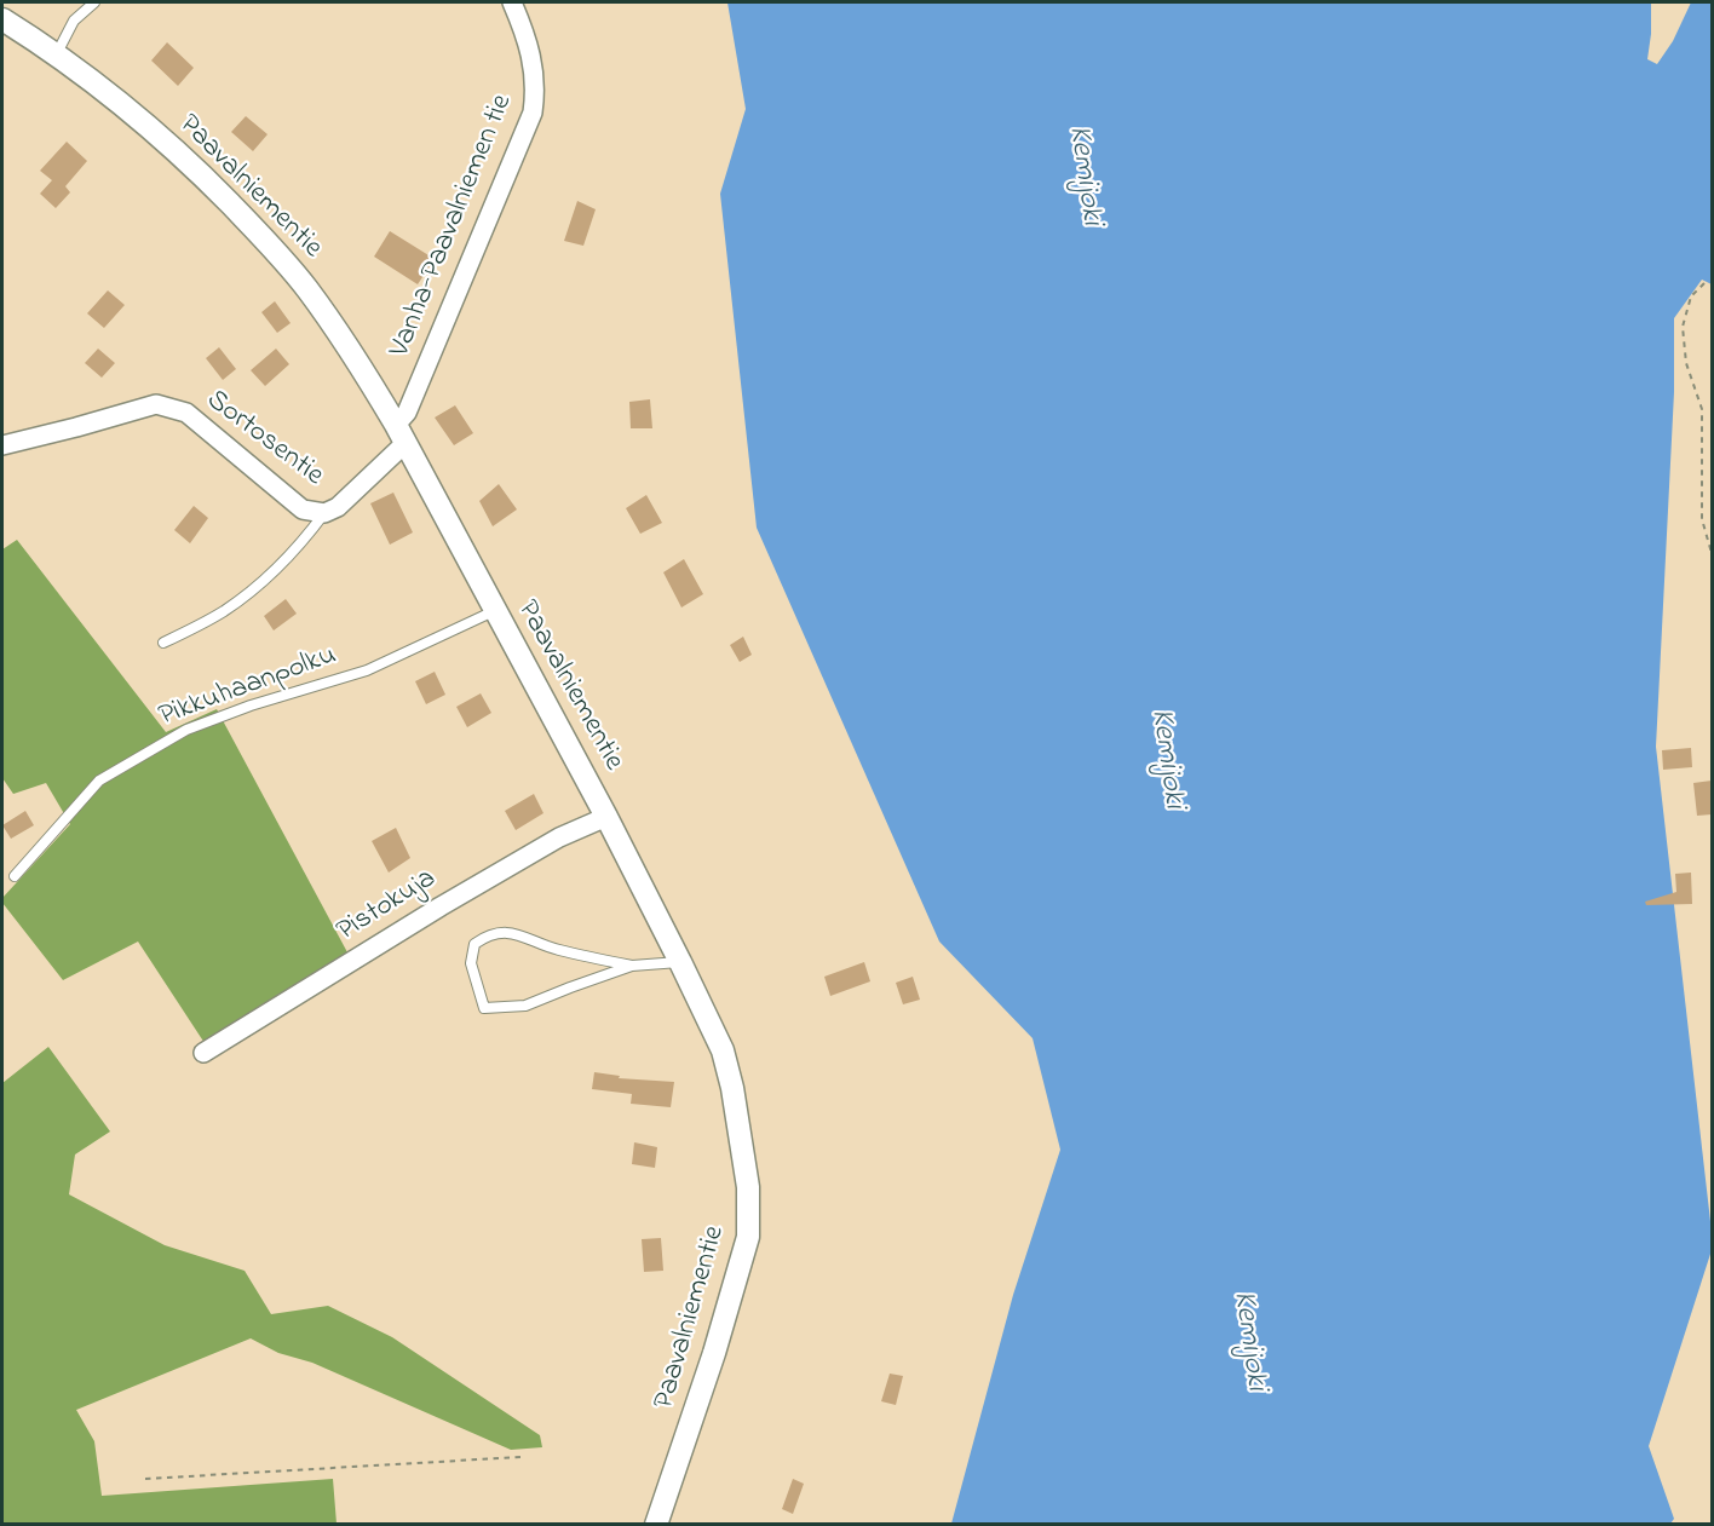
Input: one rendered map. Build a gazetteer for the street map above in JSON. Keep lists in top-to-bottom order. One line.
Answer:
{"streets":{"street":["Paavalniementie","Vanha-Paavalniemen tie","Sortosentie","Pistokuja"],"lane":["Pikkuhaanpolku"]},"crossings":[["Paavalniementie","Vanha-Paavalniemen tie"],["Paavalniementie","Pikkuhaanpolku"],["Paavalniementie","Pistokuja"],["Vanha-Paavalniemen tie","Sortosentie"]],"water":["Kemijoki"]}
